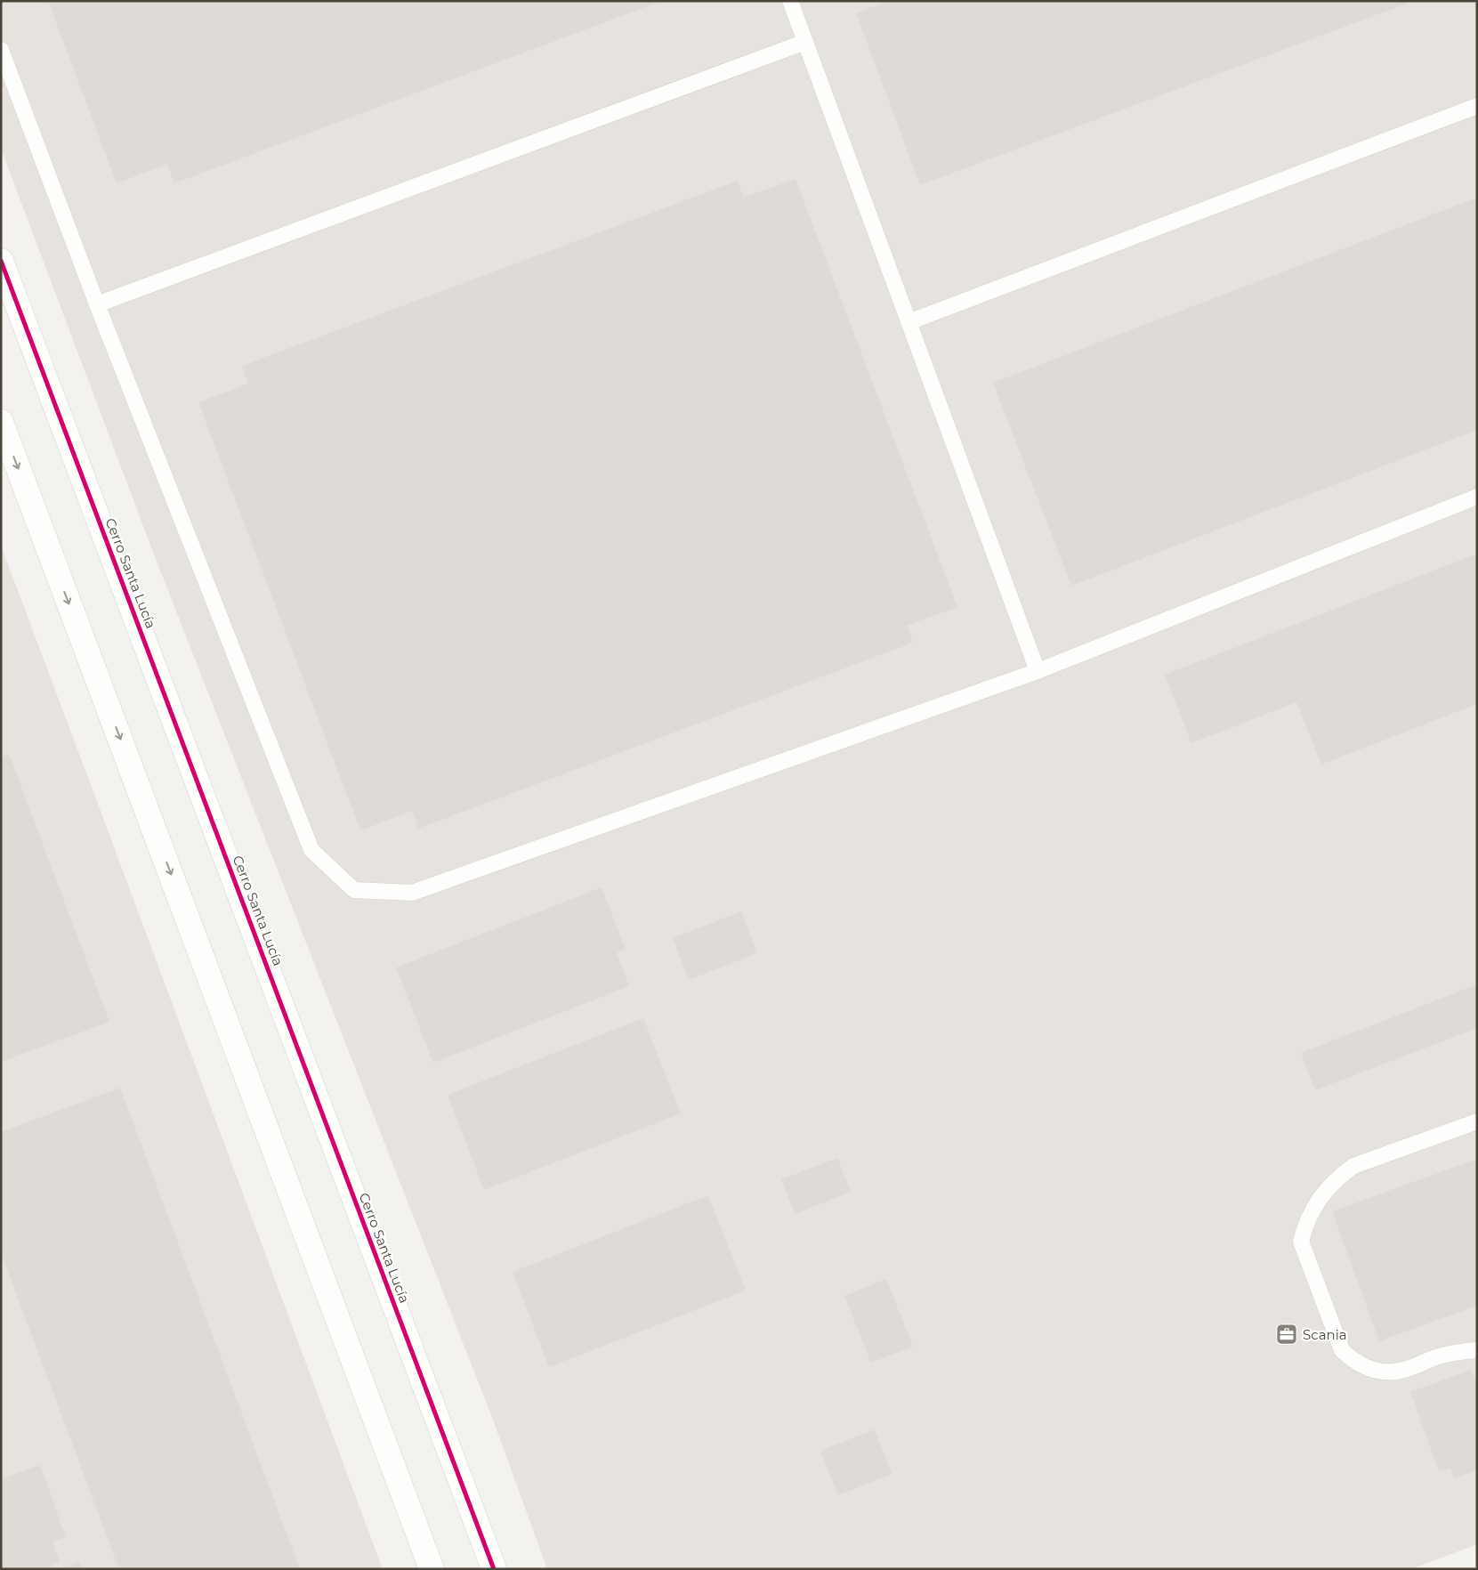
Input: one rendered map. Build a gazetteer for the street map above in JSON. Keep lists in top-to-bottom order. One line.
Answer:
{"streets":{"street":["Cerro Santa Lucía"]},"places":{"office":["Scania"]}}
